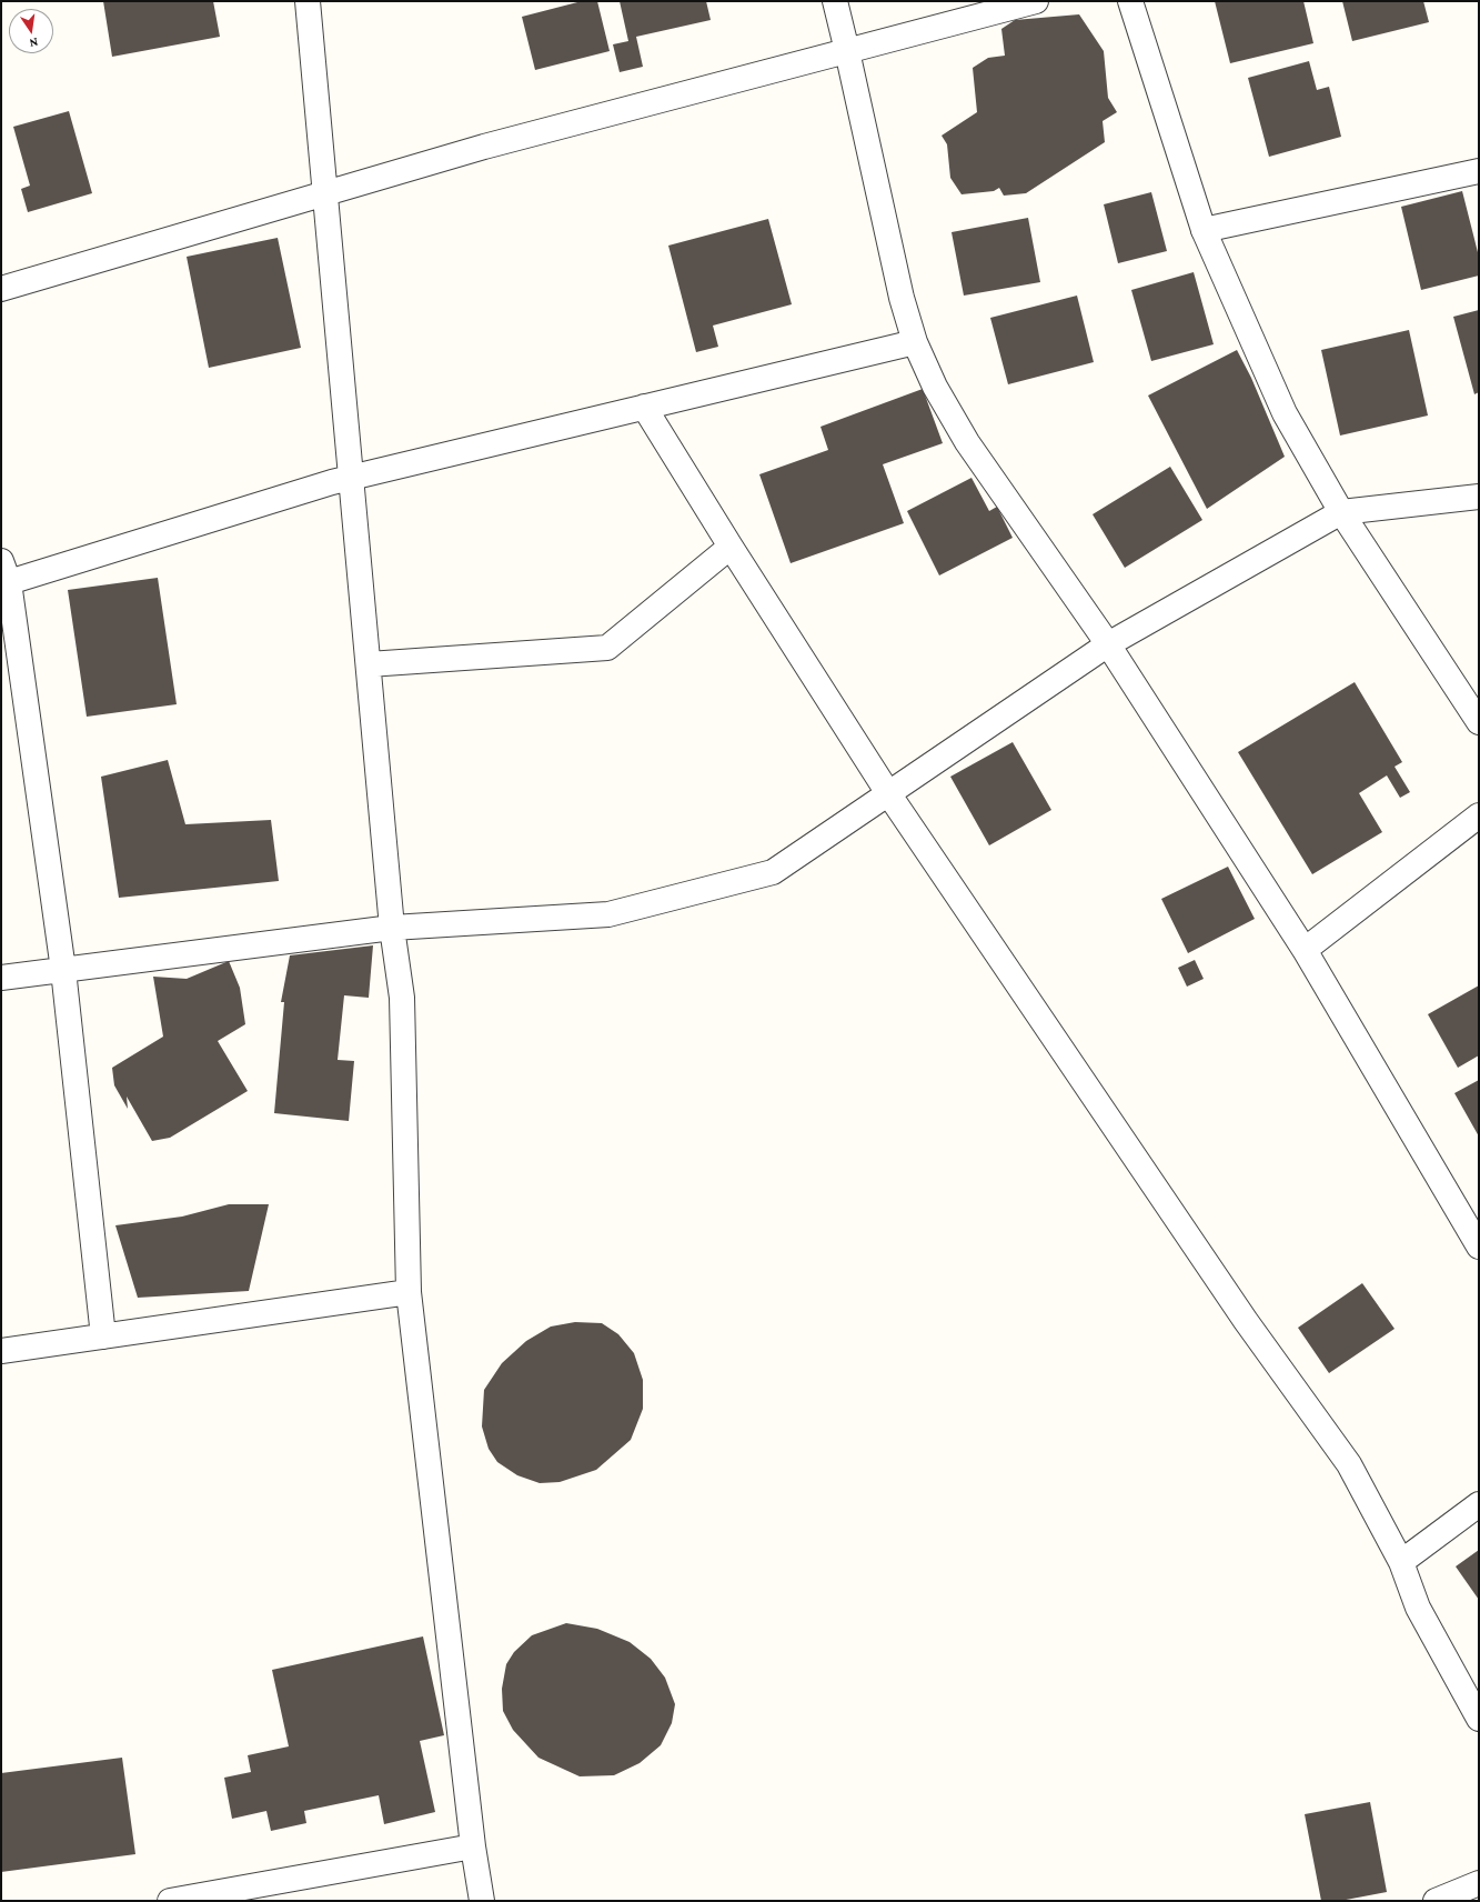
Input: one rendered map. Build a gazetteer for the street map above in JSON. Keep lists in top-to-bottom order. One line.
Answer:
{"north":"bottom"}
